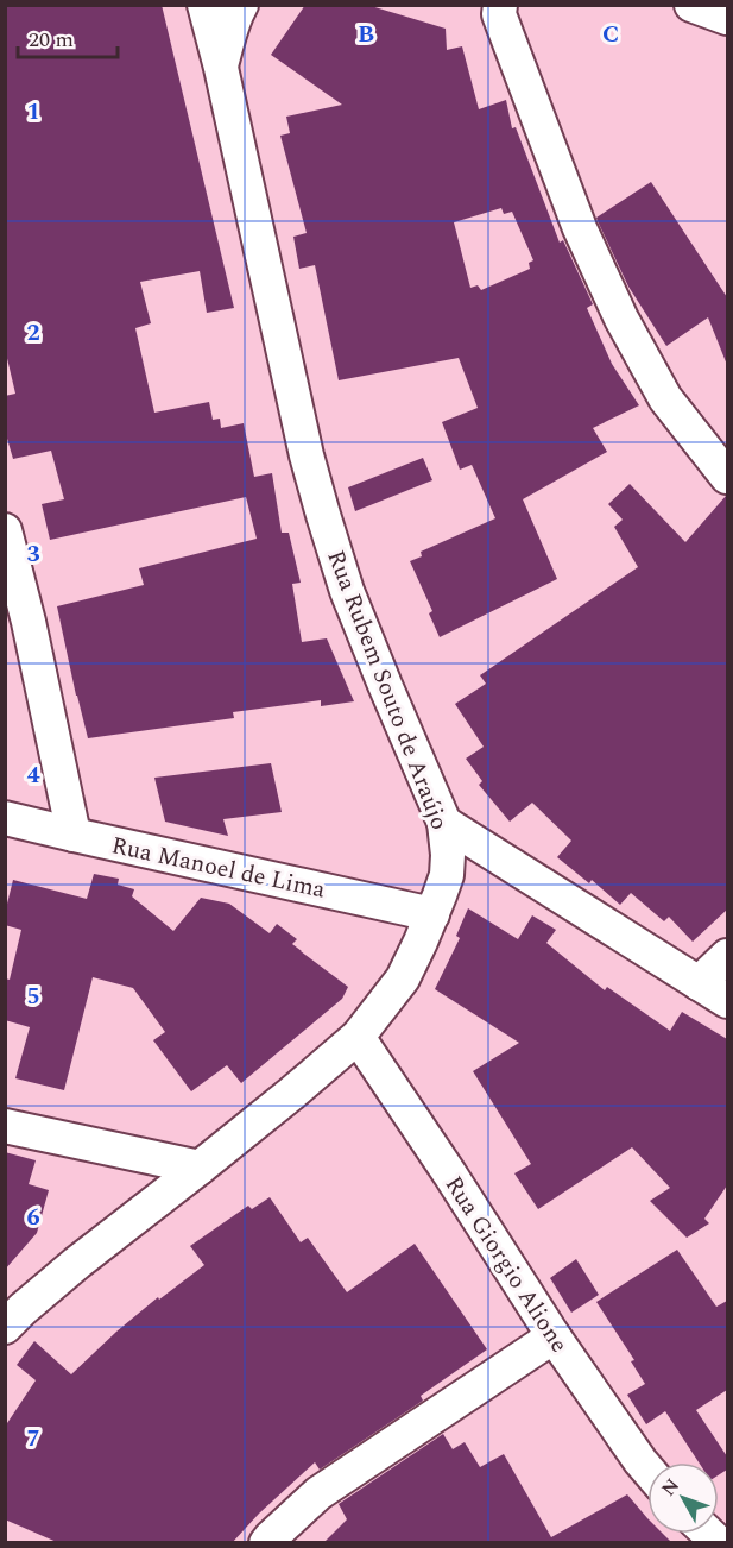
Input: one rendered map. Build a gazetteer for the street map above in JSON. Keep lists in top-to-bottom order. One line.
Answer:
{"streets":{"street":["Rua Rubem Souto de Araújo","Rua Manoel de Lima","Rua Giorgio Alione"]},"crossings":[["Rua Rubem Souto de Araújo","Rua Manoel de Lima"],["Rua Rubem Souto de Araújo","Rua Giorgio Alione"]],"scale_bar":"20 m","north":"top left","grid":{"columns":["B","C"],"rows":["1","2","3","4","5","6","7"]}}
